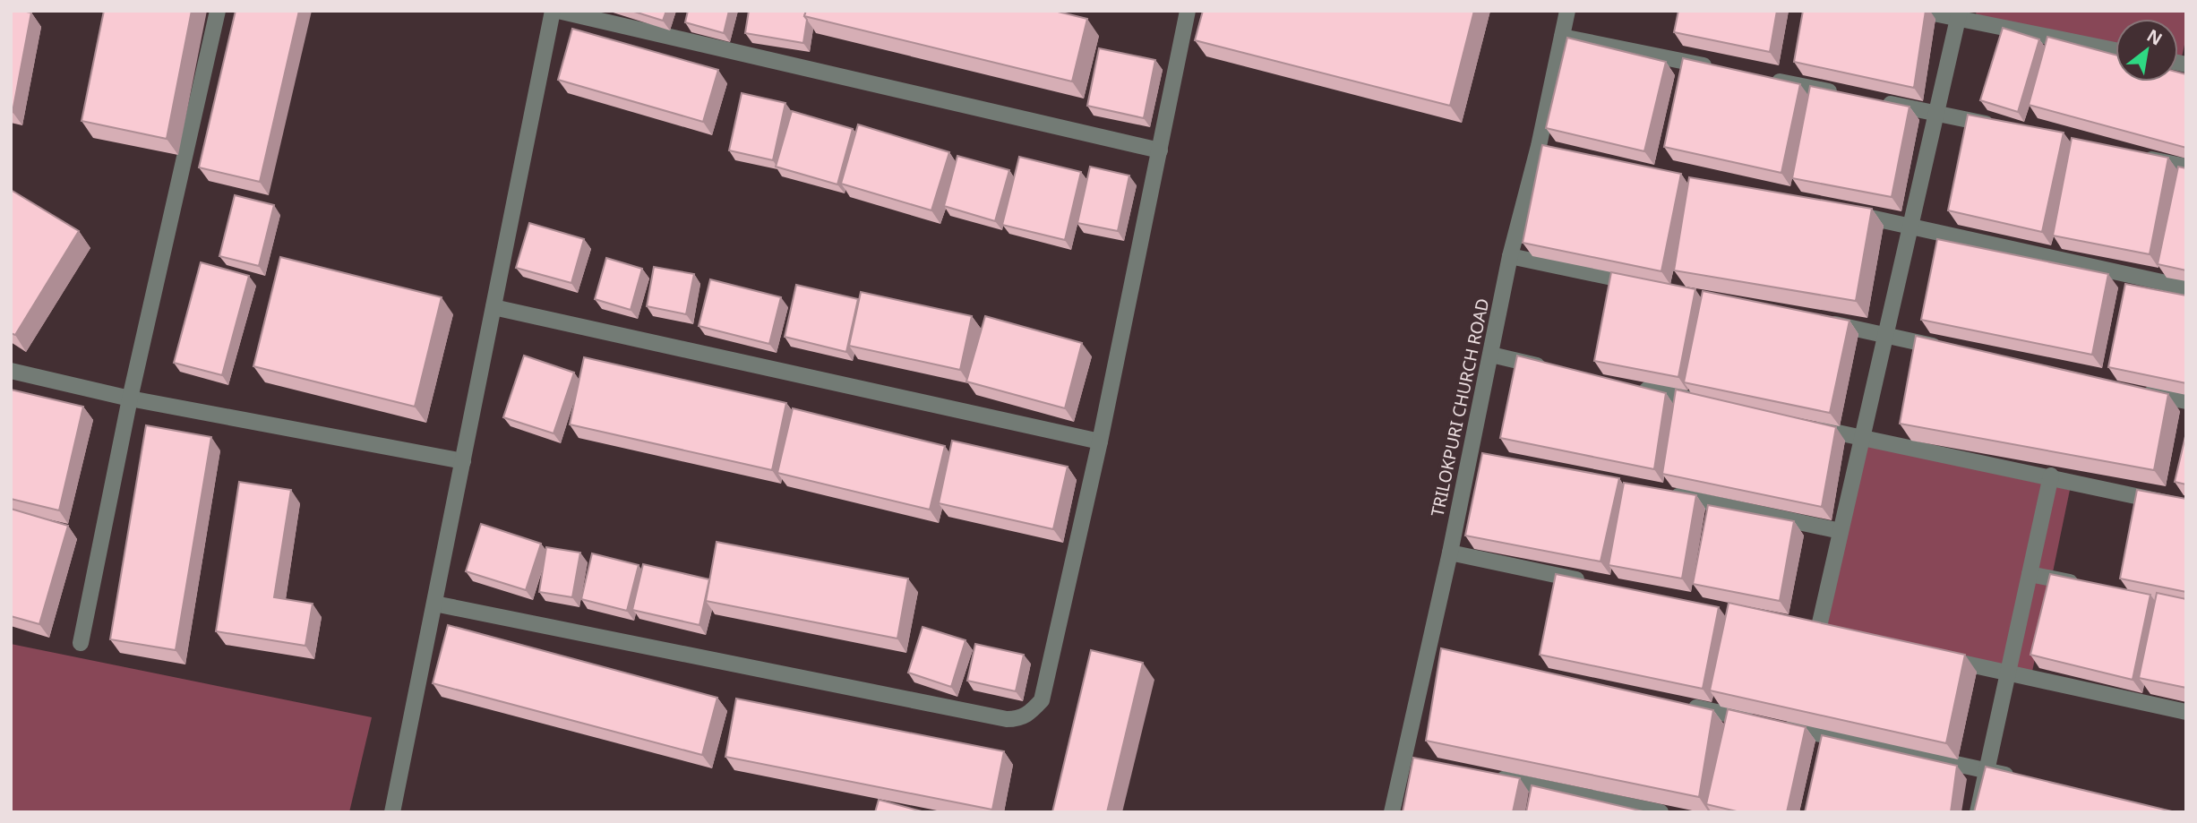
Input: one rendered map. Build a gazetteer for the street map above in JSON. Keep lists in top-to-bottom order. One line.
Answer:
{"streets":{"street":["TRILOKPURI CHURCH ROAD"]},"north":"top right"}
